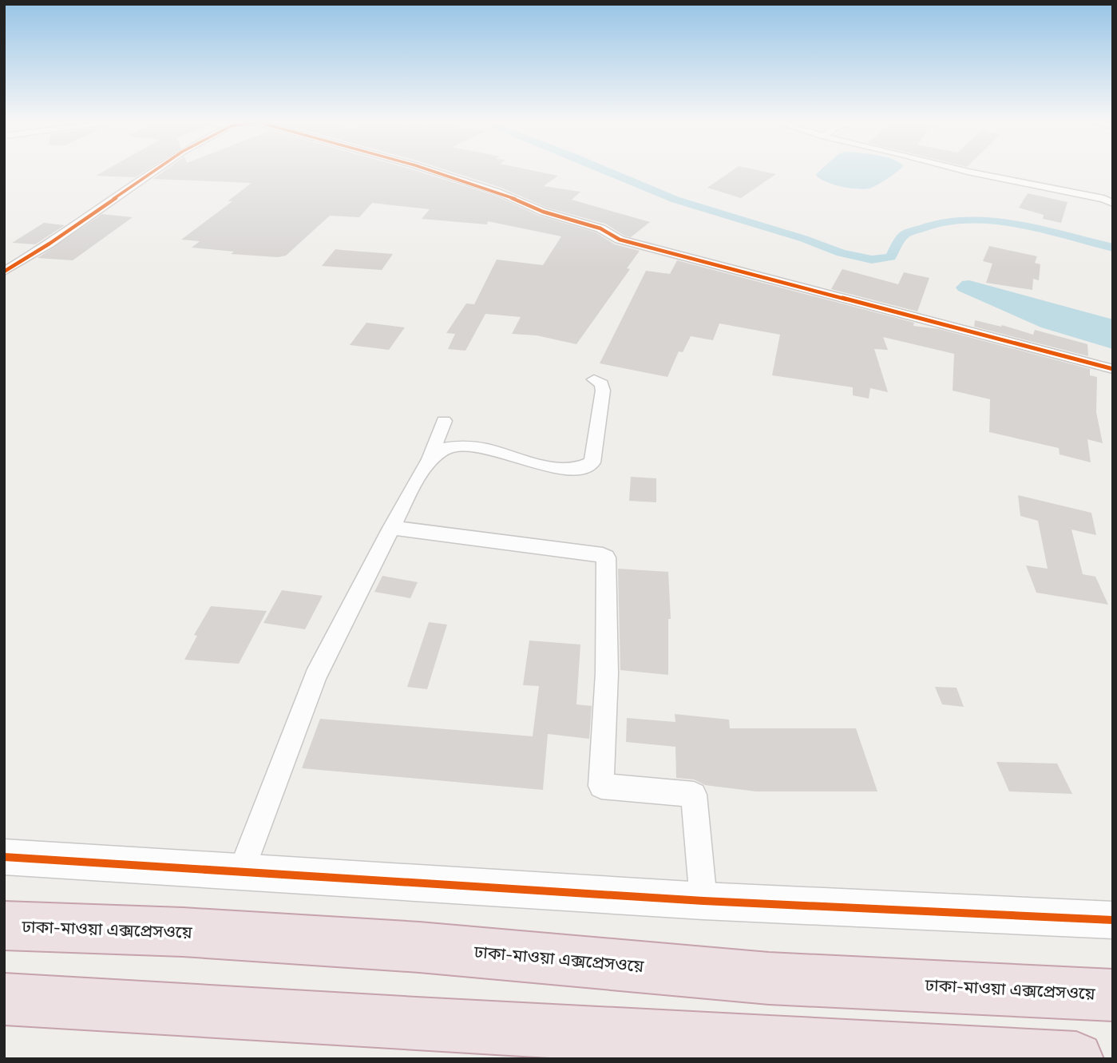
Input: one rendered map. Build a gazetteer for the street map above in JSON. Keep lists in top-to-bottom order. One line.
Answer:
{"streets":{"highway":["ঢাকা-মাওয়া এক্সপ্রেসওয়ে"]}}
